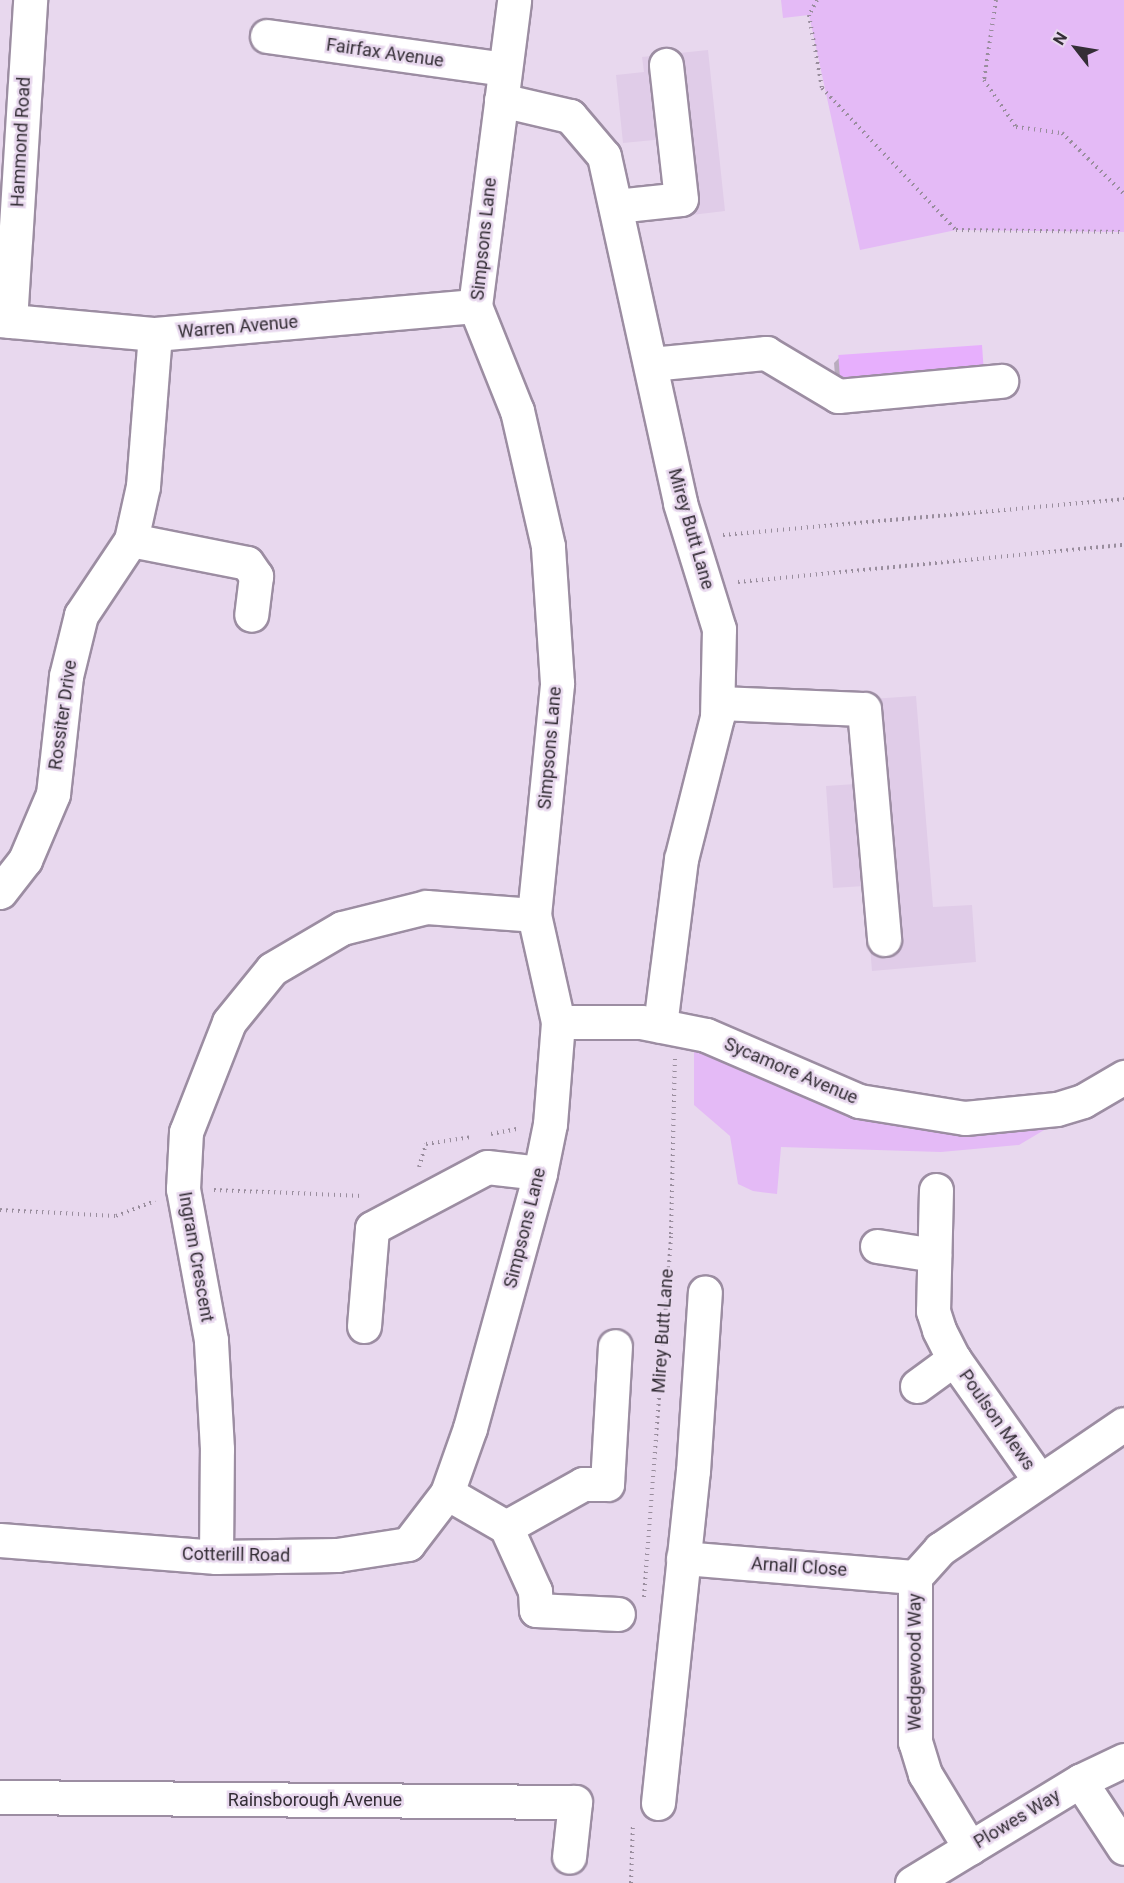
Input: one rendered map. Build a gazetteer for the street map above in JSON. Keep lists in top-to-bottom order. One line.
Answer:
{"streets":{"street":["Fairfax Avenue","Hammond Road","Simpsons Lane","Warren Avenue","Mirey Butt Lane","Rossiter Drive","Sycamore Avenue","Ingram Crescent","Poulson Mews","Cotterill Road","Arnall Close","Wedgewood Way","Rainsborough Avenue","Plowes Way"]},"crossings":[["Fairfax Avenue","Simpsons Lane"],["Fairfax Avenue","Mirey Butt Lane"],["Hammond Road","Warren Avenue"],["Simpsons Lane","Warren Avenue"],["Simpsons Lane","Mirey Butt Lane"],["Simpsons Lane","Sycamore Avenue"],["Simpsons Lane","Ingram Crescent"],["Simpsons Lane","Cotterill Road"],["Warren Avenue","Rossiter Drive"],["Mirey Butt Lane","Sycamore Avenue"],["Ingram Crescent","Cotterill Road"],["Poulson Mews","Wedgewood Way"],["Arnall Close","Wedgewood Way"],["Wedgewood Way","Plowes Way"]],"north":"top left"}
